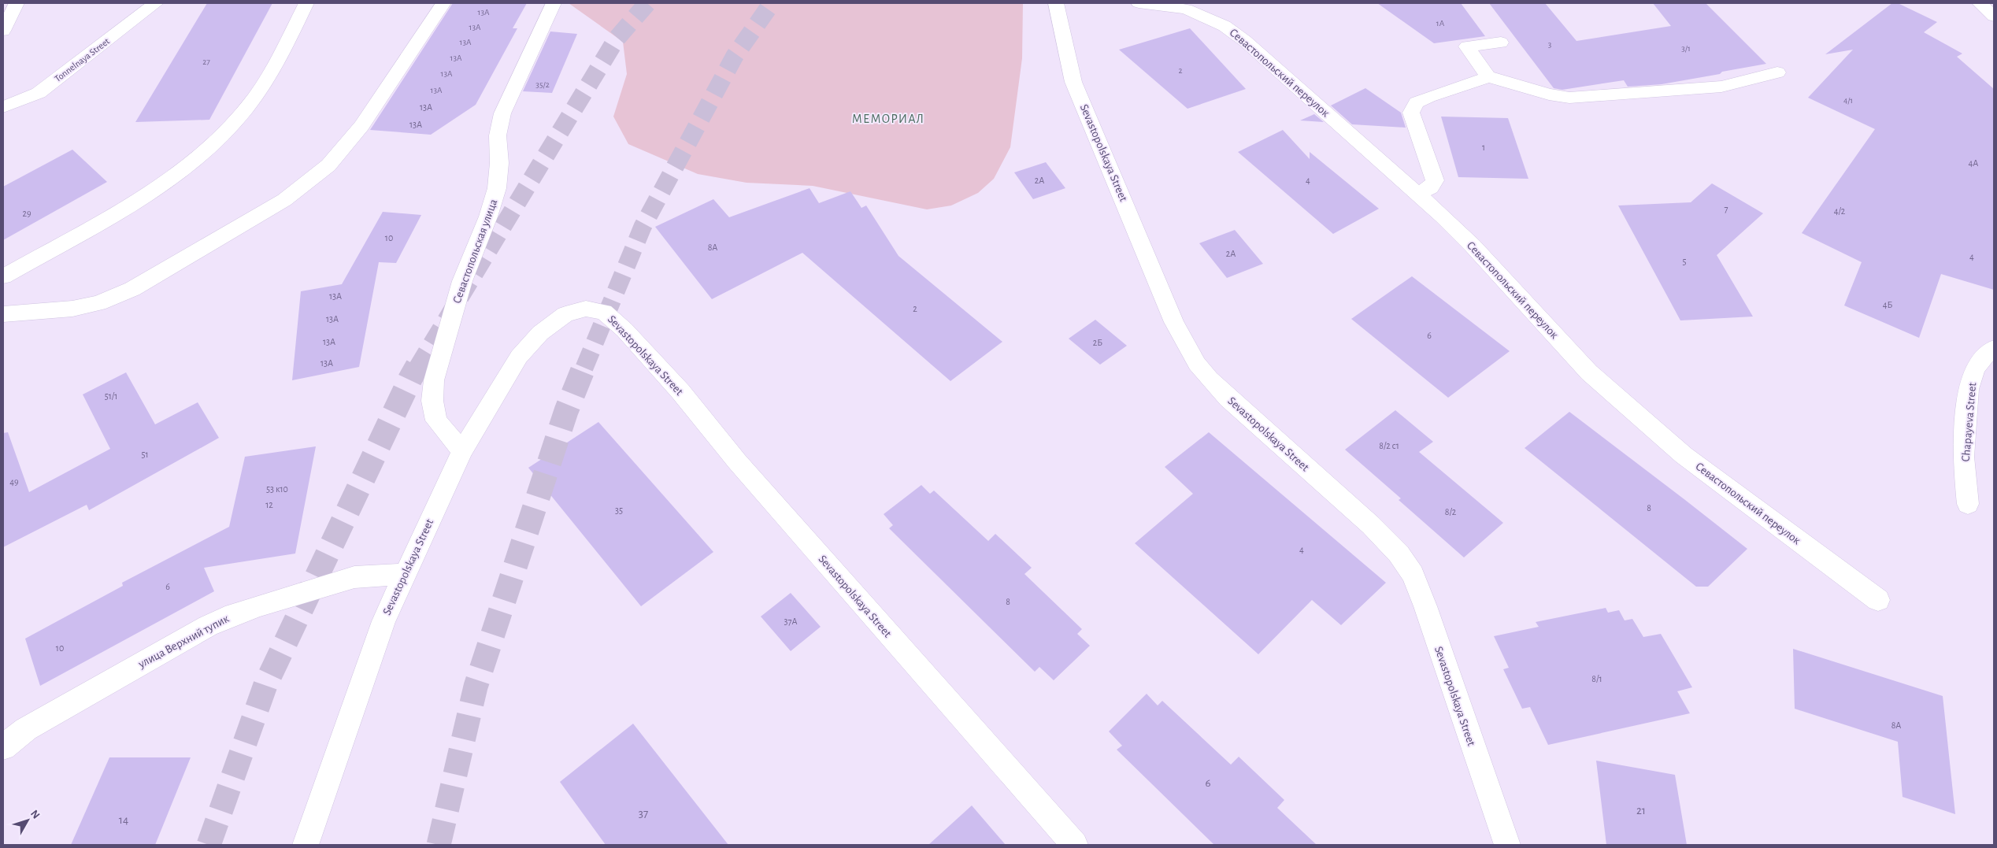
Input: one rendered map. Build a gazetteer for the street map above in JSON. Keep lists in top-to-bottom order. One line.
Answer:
{"streets":{"street":["Tonnelnaya Street","Севастопольский переулок","Sevastopolskaya Street","Севастопольская улица","Chapayeva Street","улица Верхний тупик"]},"crossings":[["Sevastopolskaya Street","Севастопольская улица"],["Sevastopolskaya Street","улица Верхний тупик"]],"districts":["МЕМОРИАЛ"],"house_numbers":["13А","1А","13А","13А","3","3/1","13А","27","2","13А","35/2","13А","4/1","13А","13А","1","4А","2А","4","7","4/2","29","10","8А","2А","4","5","13А","4Б","2","13А","6","13А","2Б","13А","51/1","8/2 с1","51","49","53 к10","12","8","35","8/2","4","6","8","37А","10","8/1","8А","6","21","37","14"],"north":"top right"}
